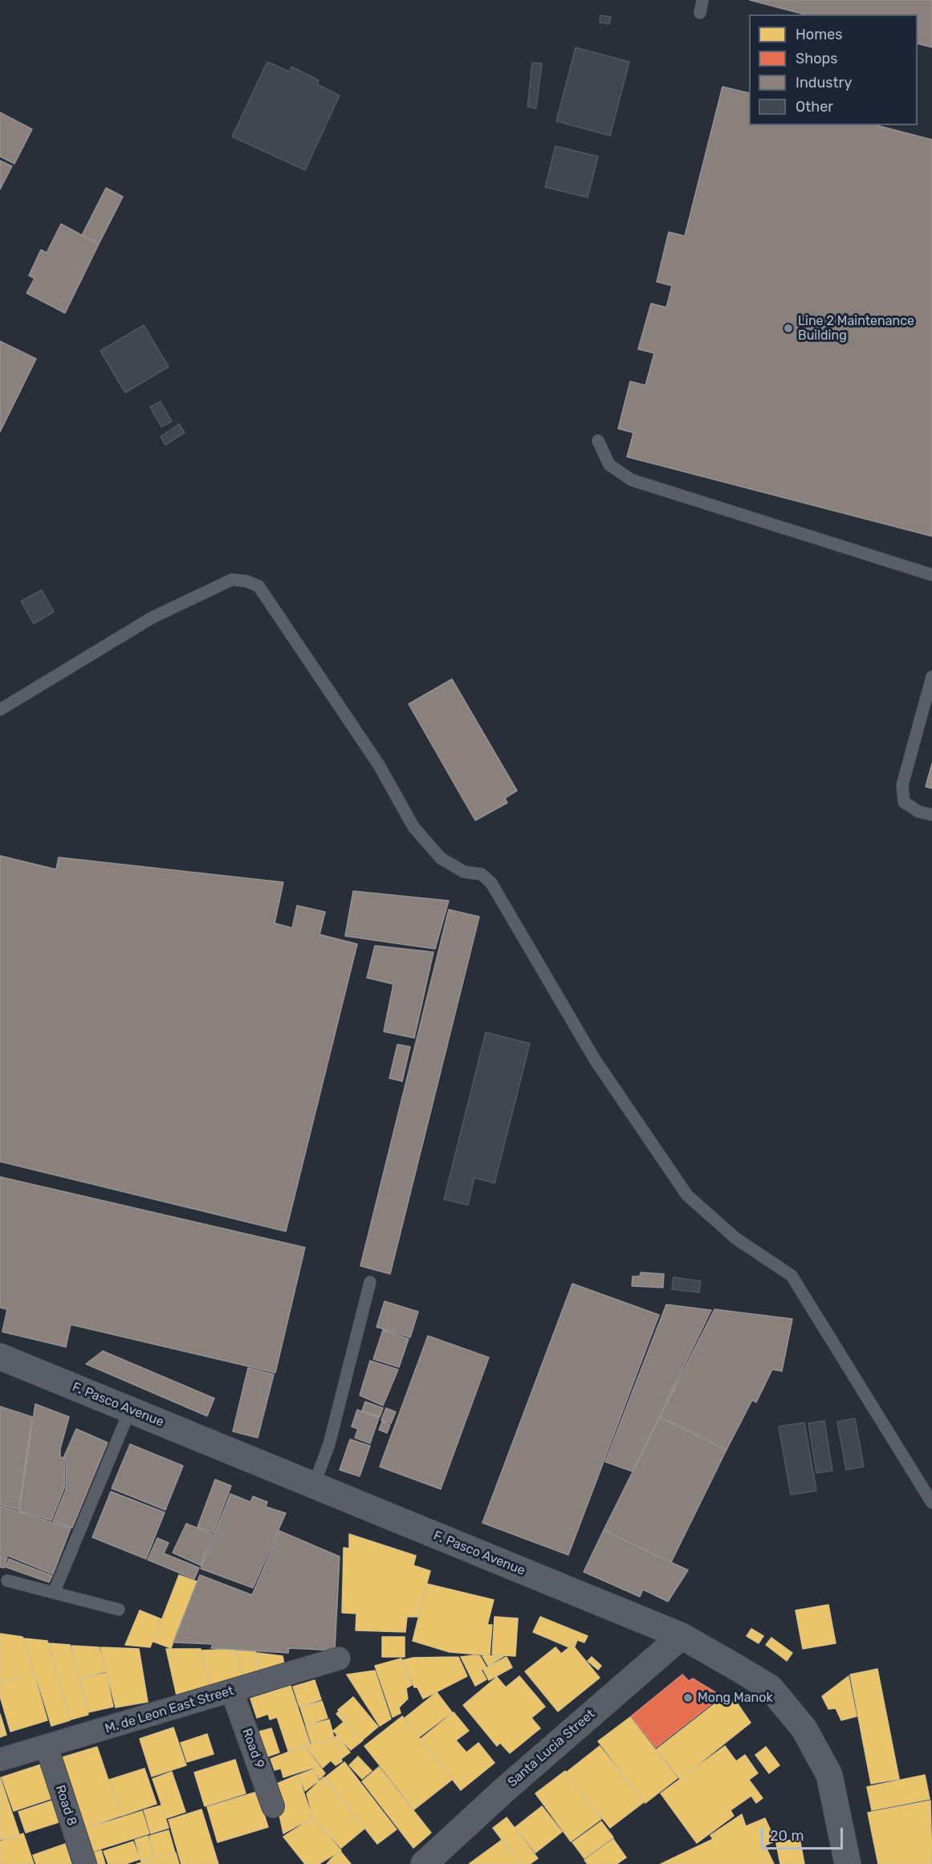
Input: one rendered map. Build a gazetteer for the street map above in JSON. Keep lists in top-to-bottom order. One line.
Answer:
{"streets":{"street":["F. Pasco Avenue","M. de Leon East Street","Road 9","Santa Lucia Street","Road 8"]},"crossings":[["F. Pasco Avenue","Santa Lucia Street"],["M. de Leon East Street","Road 9"],["M. de Leon East Street","Road 8"]],"places":["Line 2 Maintenance Building","Mong Manok"],"legend":["Homes","Shops","Industry","Other"],"scale_bar":"20 m"}
